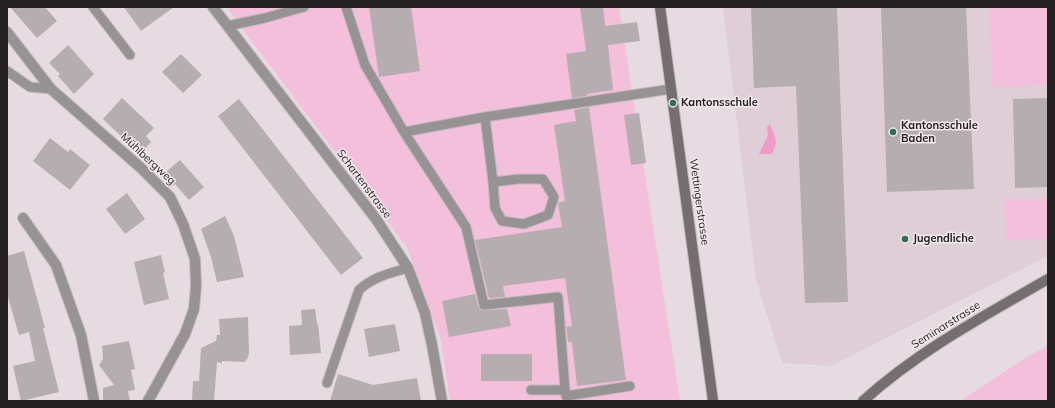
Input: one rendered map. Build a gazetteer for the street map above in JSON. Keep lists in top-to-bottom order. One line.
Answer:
{"streets":{"main road":["Wettingerstrasse","Seminarstrasse"],"street":["Mühlbergweg","Schartenstrasse"]},"places":["Kantonsschule","Kantonsschule Baden","Jugendliche"]}
